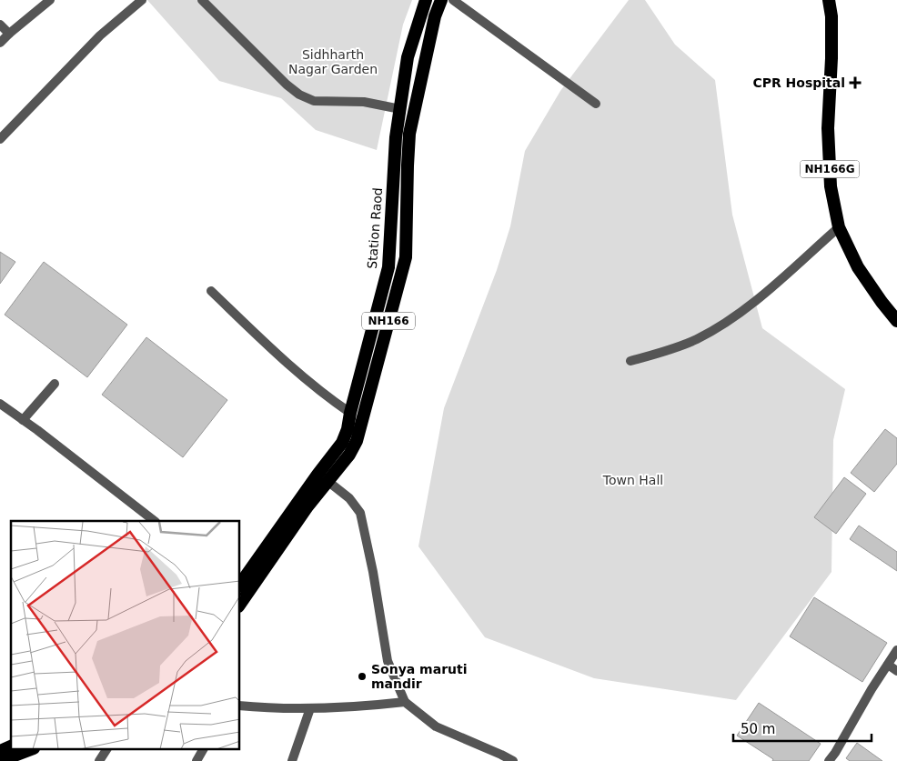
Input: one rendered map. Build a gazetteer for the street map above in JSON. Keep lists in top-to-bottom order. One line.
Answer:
{"streets":{"highway":["NH166G","Station Raod","NH166"]},"crossings":[["Station Raod","NH166"]],"parks":["Sidhharth Nagar Garden","Town Hall"],"places":{"health":["CPR Hospital"],"other":["Sonya maruti mandir"]},"scale_bar":"50 m"}
